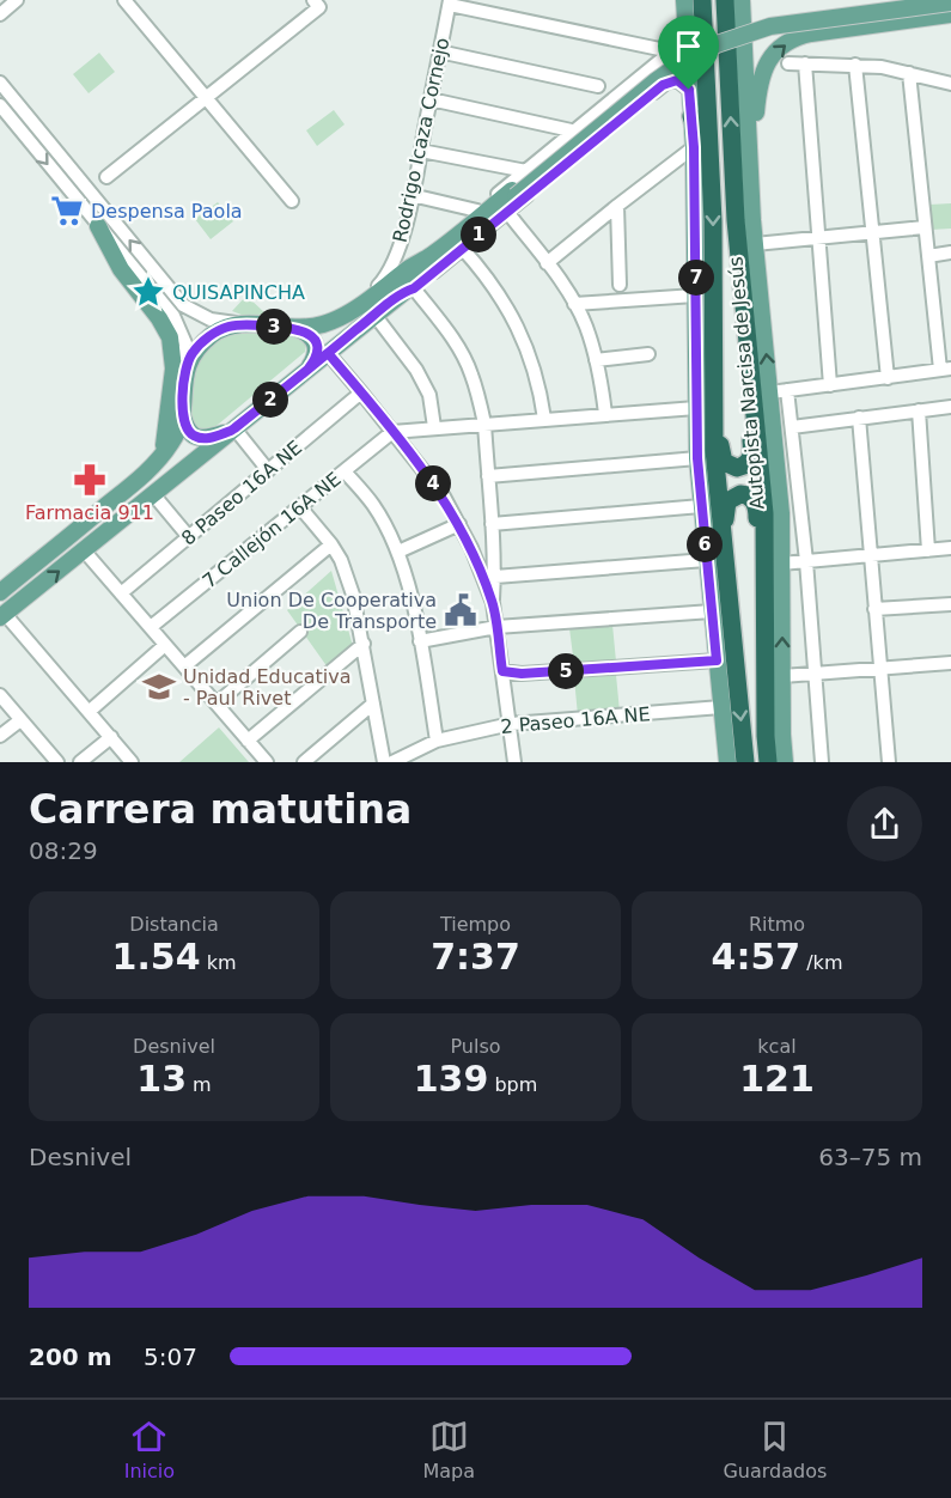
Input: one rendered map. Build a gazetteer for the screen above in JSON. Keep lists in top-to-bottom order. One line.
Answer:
{"streets":{"highway":["Autopista Narcisa de Jesús"],"street":["Rodrigo Icaza Cornejo","8 Paseo 16A NE","7 Callejón 16A NE","2 Paseo 16A NE"]},"crossings":[["Autopista Narcisa de Jesús","2 Paseo 16A NE"]],"places":{"supermarket":["Despensa Paola"],"place":["QUISAPINCHA"],"pharmacy":["Farmacia 911"],"public building":["Union De Cooperativa De Transporte"],"school or university":["Unidad Educativa - Paul Rivet"]},"page":{"pins":["1","7","3","2","4","6","5"],"heading":["Carrera matutina","08:29"],"stats":[["Distancia","1.54 km"],["Tiempo","7:37"],["Ritmo","4:57 /km"],["Desnivel","13 m"],["Pulso","139 bpm"],["kcal","121"]],"chart":["Desnivel","63–75 m"],"list":[{"name":"200 m","note":"5:07"}],"tabs":["Inicio","Mapa","Guardados"]}}
